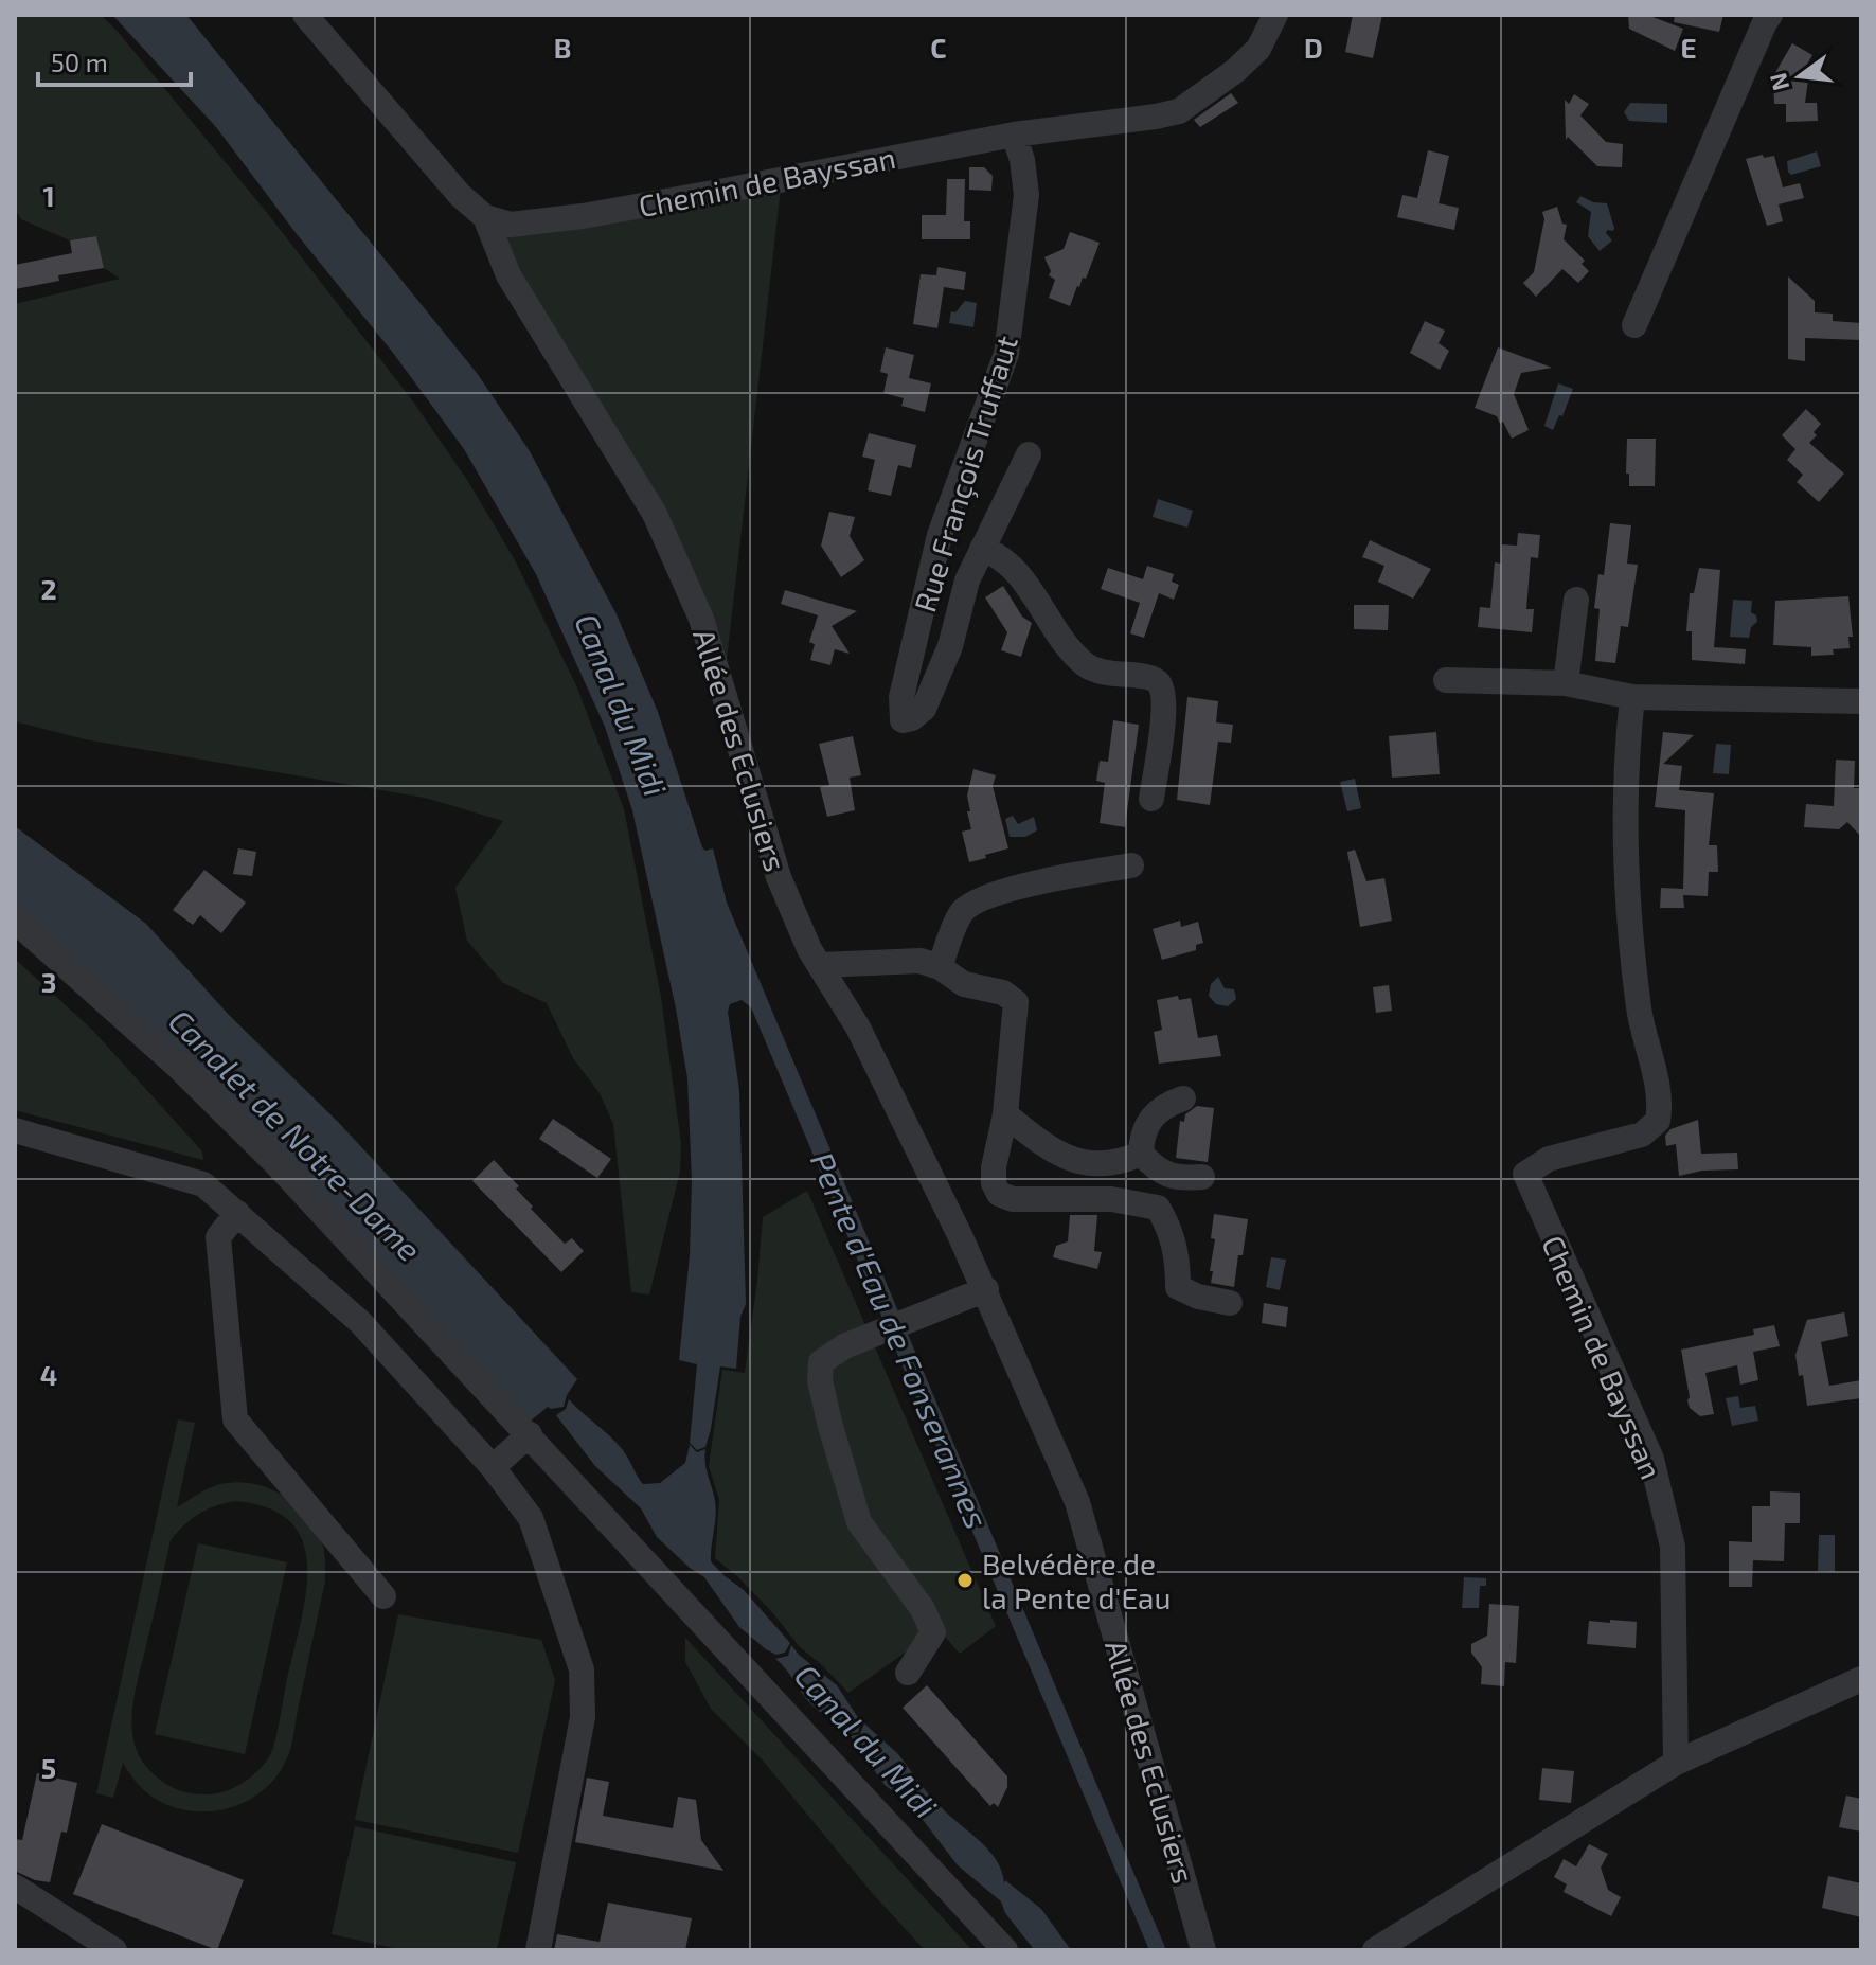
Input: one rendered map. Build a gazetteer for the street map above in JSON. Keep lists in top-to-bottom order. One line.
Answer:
{"streets":{"street":["Chemin de Bayssan","Rue François Truffaut","Allée des Eclusiers"]},"crossings":[["Chemin de Bayssan","Rue François Truffaut"],["Chemin de Bayssan","Allée des Eclusiers"]],"water":["Canal du Midi","Canalet de Notre-Dame","Pente d'Eau de Fonserannes"],"places":["Belvédère de la Pente d'Eau"],"scale_bar":"50 m","north":"left","grid":{"columns":["B","C","D","E"],"rows":["1","2","3","4","5"]}}
